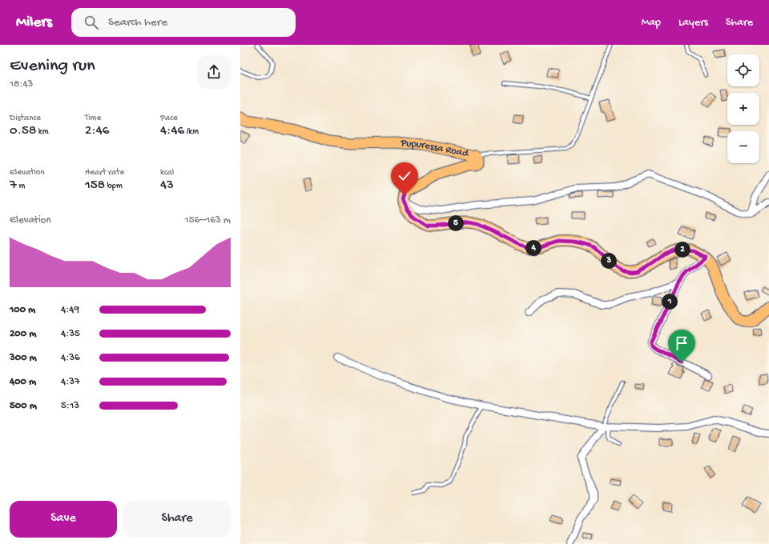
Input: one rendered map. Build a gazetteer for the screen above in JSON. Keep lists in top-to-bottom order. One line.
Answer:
{"streets":{"main road":["Pupuressa Road"]},"page":{"header":"Milers","search":"Search here","nav":["Map","Layers","Share"],"heading":["Evening run","18:43"],"map_buttons":["+","−"],"stats":[["Distance","0.58 km"],["Time","2:46"],["Pace","4:46 /km"],["Elevation","7 m"],["Heart rate","158 bpm"],["kcal","43"]],"chart":["Elevation","156–163 m"],"pins":["5","4","2","3","1"],"list":[{"name":"100 m","note":"4:49"},{"name":"200 m","note":"4:35"},{"name":"300 m","note":"4:36"},{"name":"400 m","note":"4:37"},{"name":"500 m","note":"5:13"}],"buttons":["Save","Share"]}}
